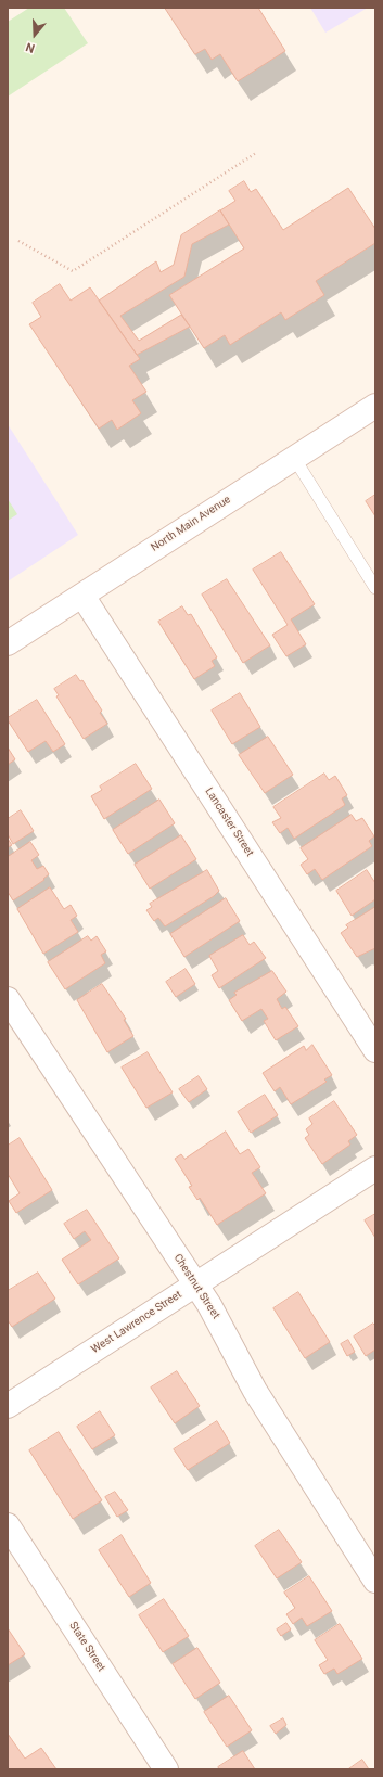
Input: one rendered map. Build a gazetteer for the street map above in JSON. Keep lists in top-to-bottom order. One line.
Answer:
{"streets":{"street":["North Main Avenue","Lancaster Street","Chestnut Street","West Lawrence Street","State Street"]},"crossings":[["North Main Avenue","Lancaster Street"],["Chestnut Street","West Lawrence Street"]],"north":"bottom"}
